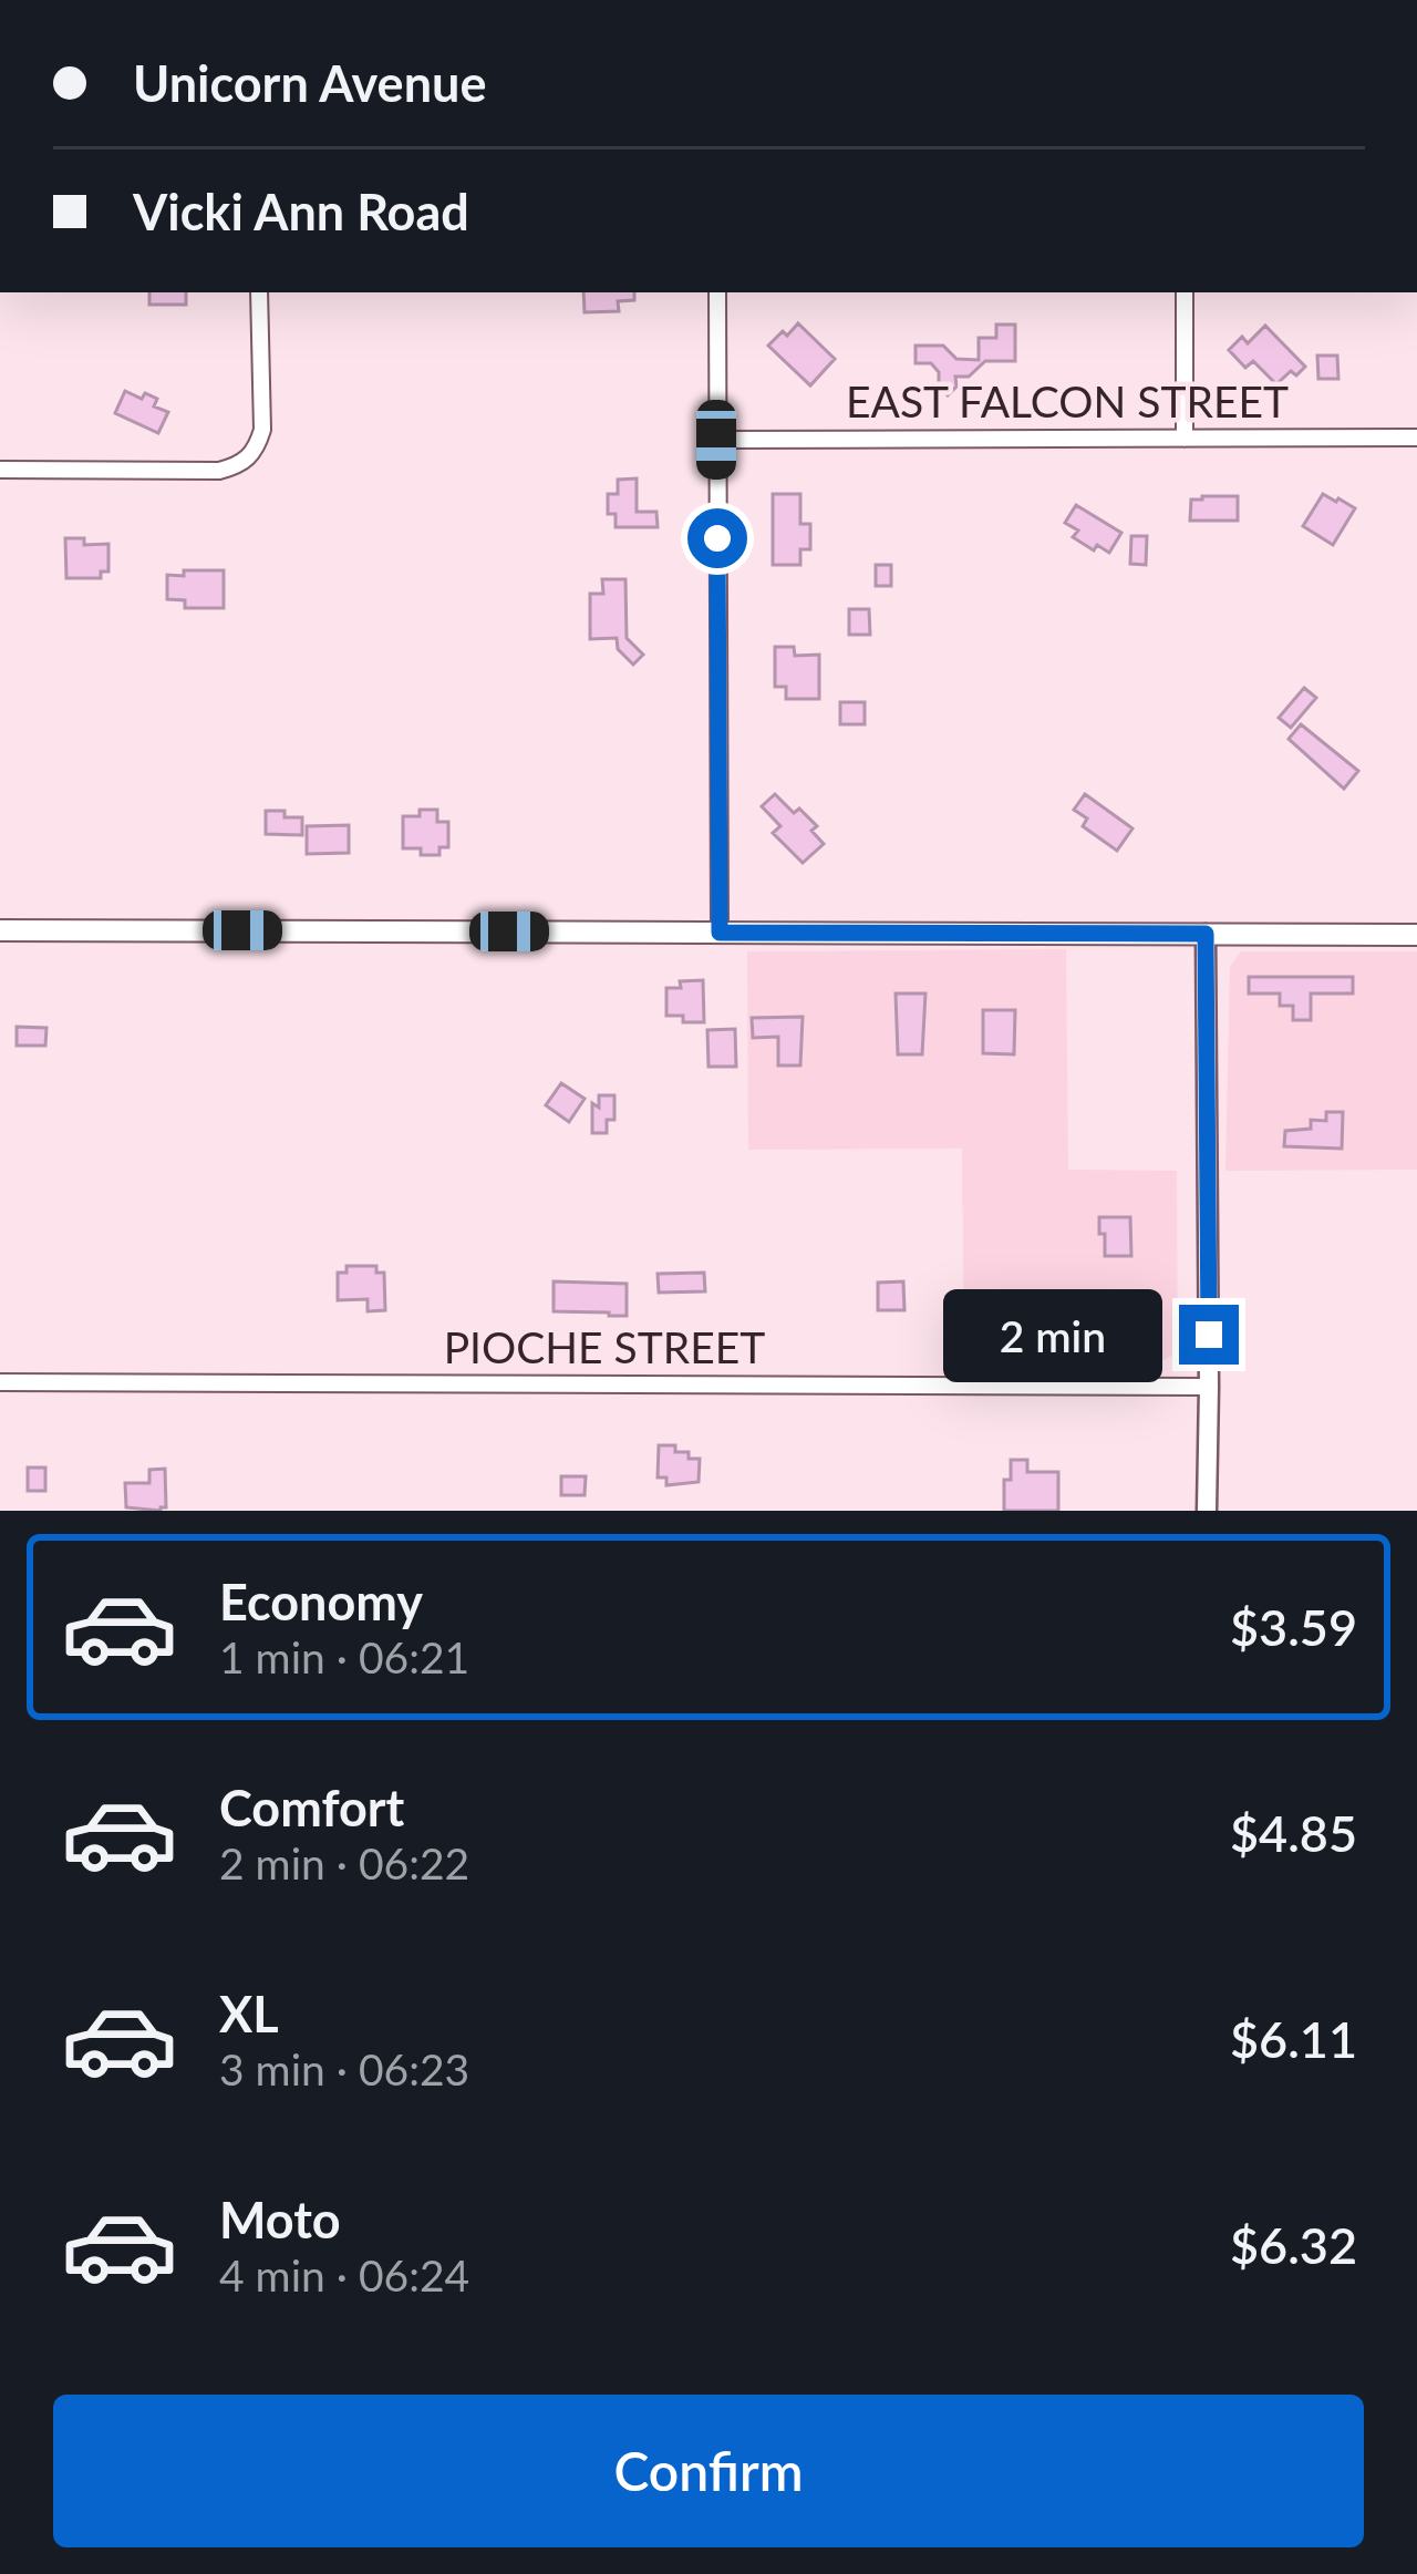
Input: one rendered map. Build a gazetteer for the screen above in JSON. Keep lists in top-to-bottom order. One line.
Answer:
{"streets":{"street":["EAST FALCON STREET","PIOCHE STREET"]},"page":{"banner":["Unicorn Avenue","Vicki Ann Road"],"bubble":"2 min","list":[{"name":"Economy","note":"1 min · 06:21","value":"$3.59"},{"name":"Comfort","note":"2 min · 06:22","value":"$4.85"},{"name":"XL","note":"3 min · 06:23","value":"$6.11"},{"name":"Moto","note":"4 min · 06:24","value":"$6.32"}],"buttons":"Confirm"}}
